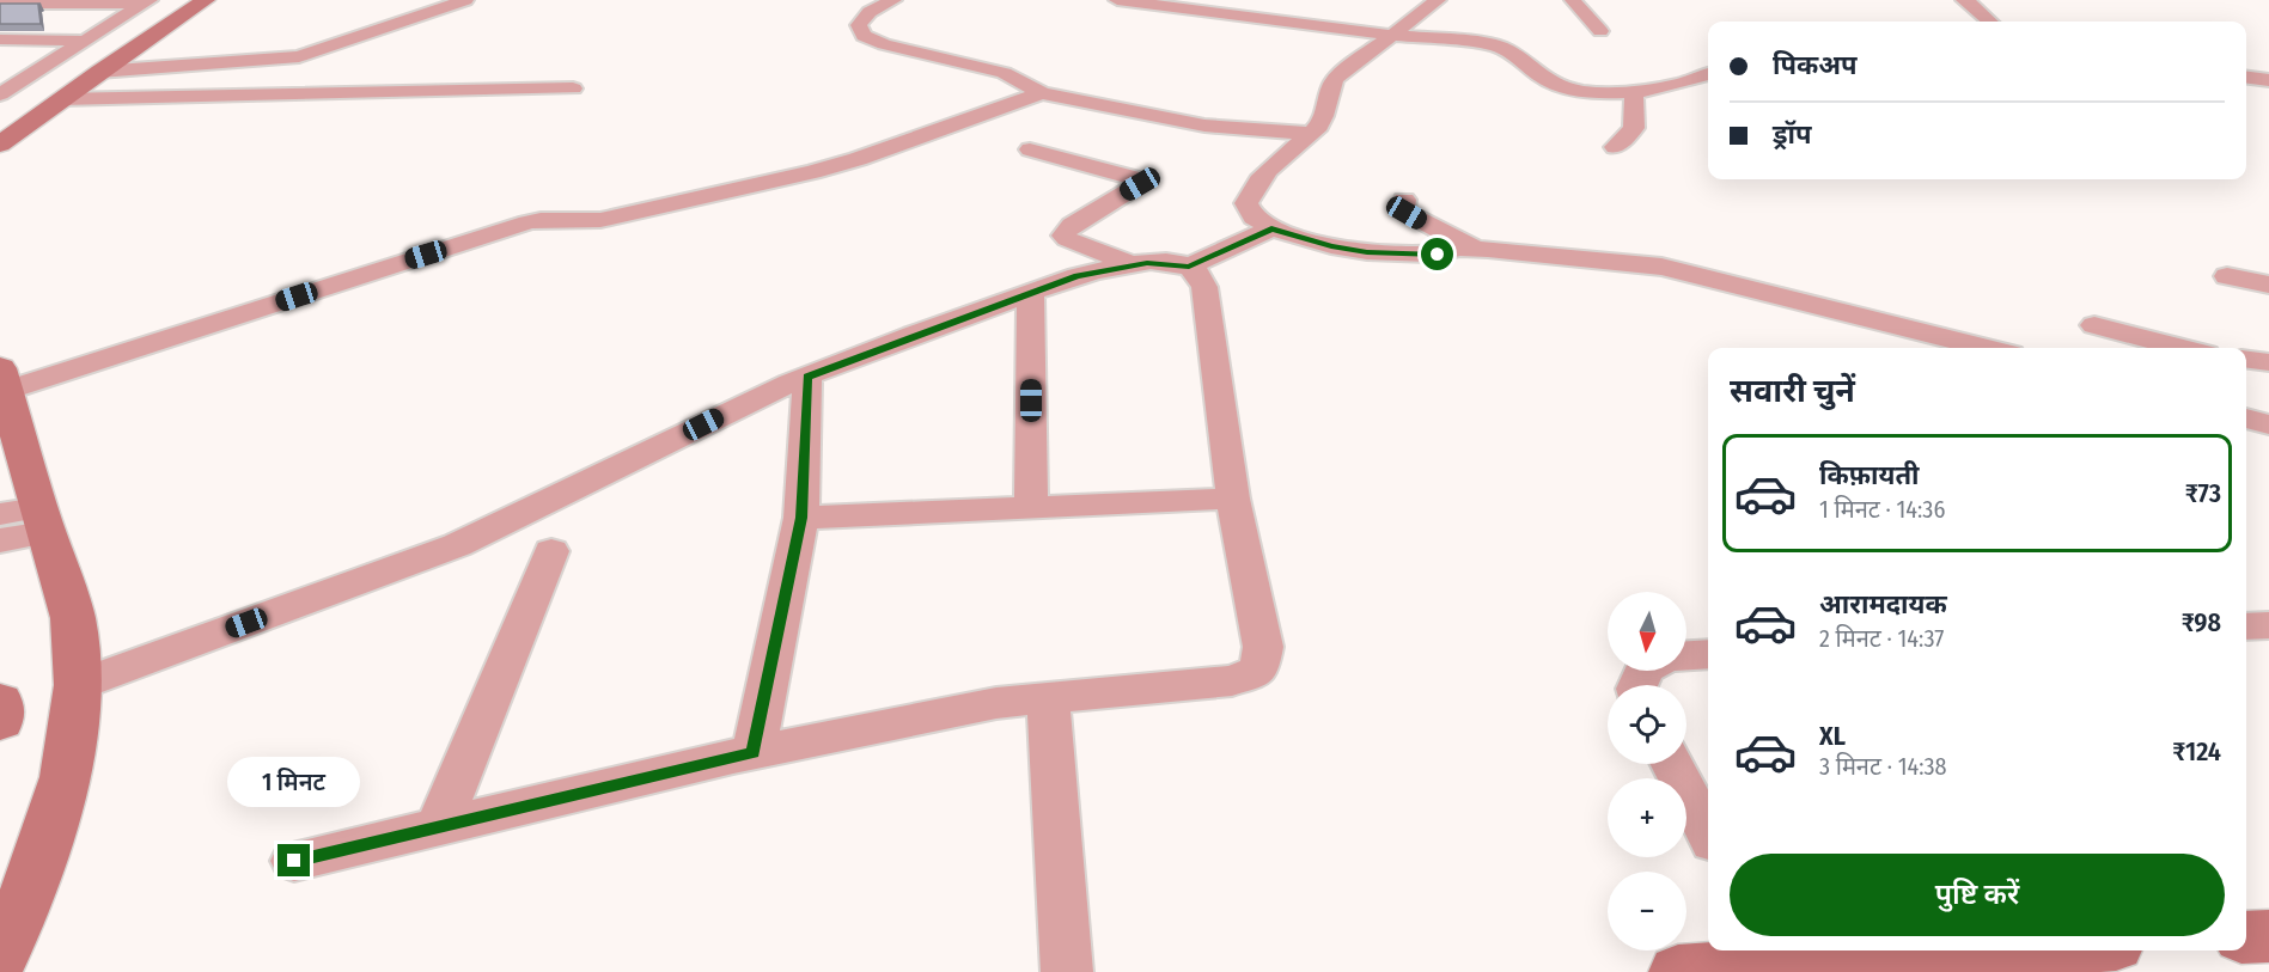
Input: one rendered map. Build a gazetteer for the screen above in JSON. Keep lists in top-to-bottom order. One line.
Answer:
{"north":"bottom","page":{"banner":["पिकअप","ड्रॉप"],"heading":"सवारी चुनें","list":[{"name":"किफ़ायती","note":"1 मिनट · 14:36","value":"₹73"},{"name":"आरामदायक","note":"2 मिनट · 14:37","value":"₹98"},{"name":"XL","note":"3 मिनट · 14:38","value":"₹124"}],"map_buttons":["+","−"],"bubble":"1 मिनट","buttons":"पुष्टि करें"}}
